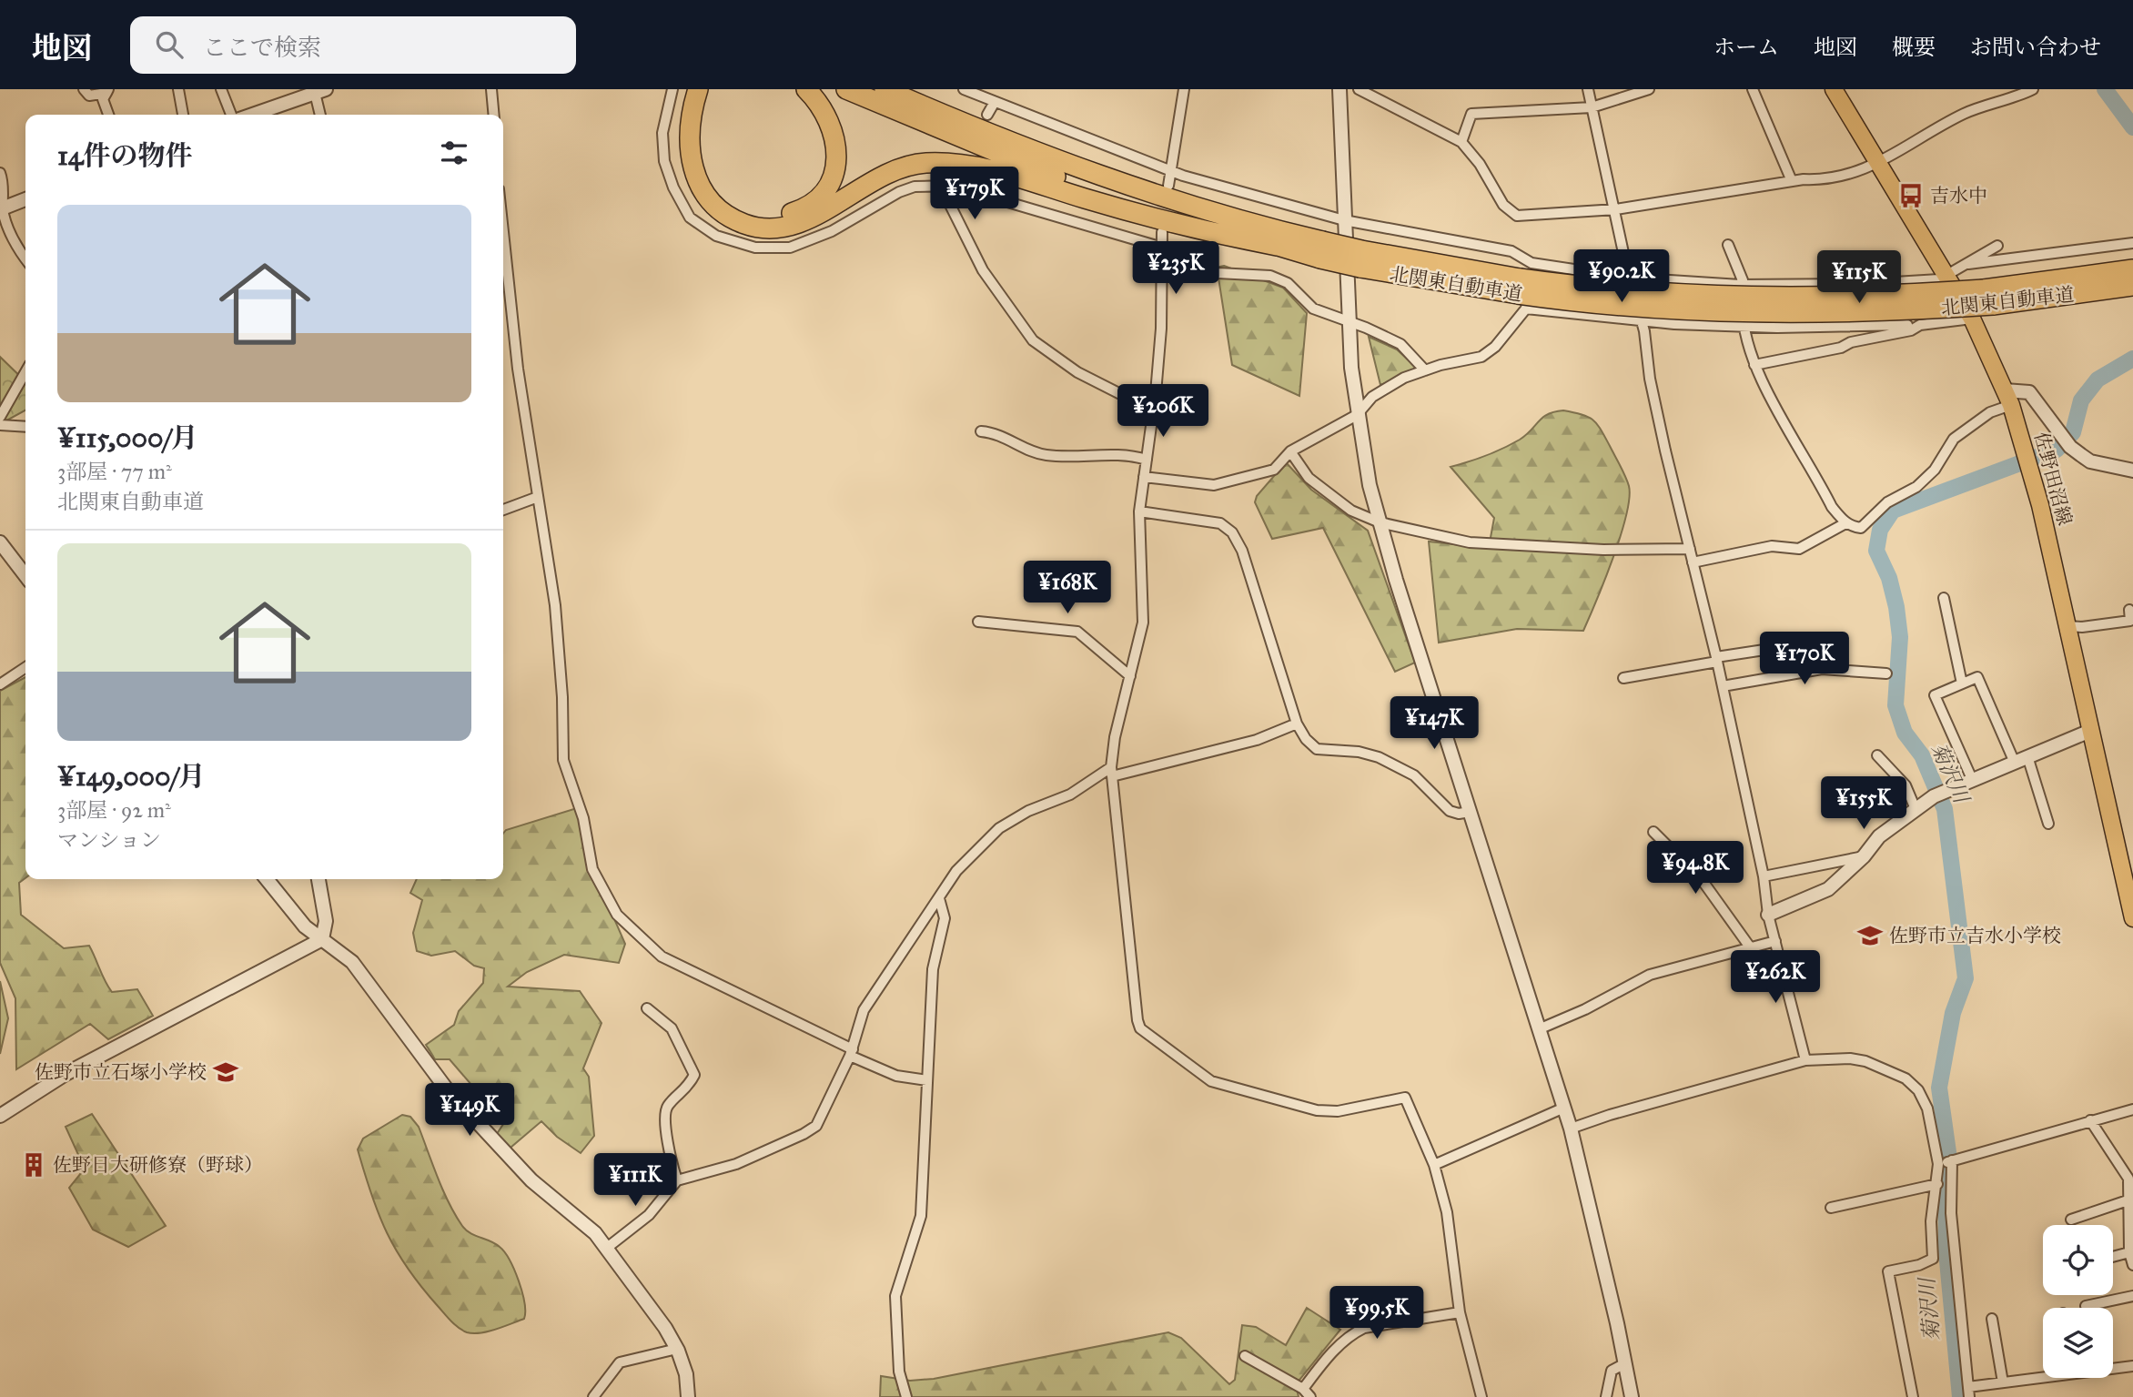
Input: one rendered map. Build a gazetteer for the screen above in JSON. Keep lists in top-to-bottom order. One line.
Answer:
{"streets":{"highway":["北関東自動車道"],"main road":["佐野田沼線"]},"water":["菊沢川"],"places":{"bus stop":["吉水中"],"school or university":["佐野市立吉水小学校","佐野市立石塚小学校"],"building":["佐野日大研修寮（野球）"]},"page":{"header":"地図","search":"ここで検索","nav":["ホーム","地図","概要","お問い合わせ"],"heading":"14件の物件","price":["¥179K","¥235K","¥90.2K","¥115K","¥206K","¥168K","¥170K","¥147K","¥155K","¥94.8K","¥262K","¥149K","¥111K","¥99.5K"],"list":[{"name":"¥115,000/月","note":"3部屋 · 77 m² · 北関東自動車道"},{"name":"¥149,000/月","note":"3部屋 · 92 m² · マンション"}]}}
